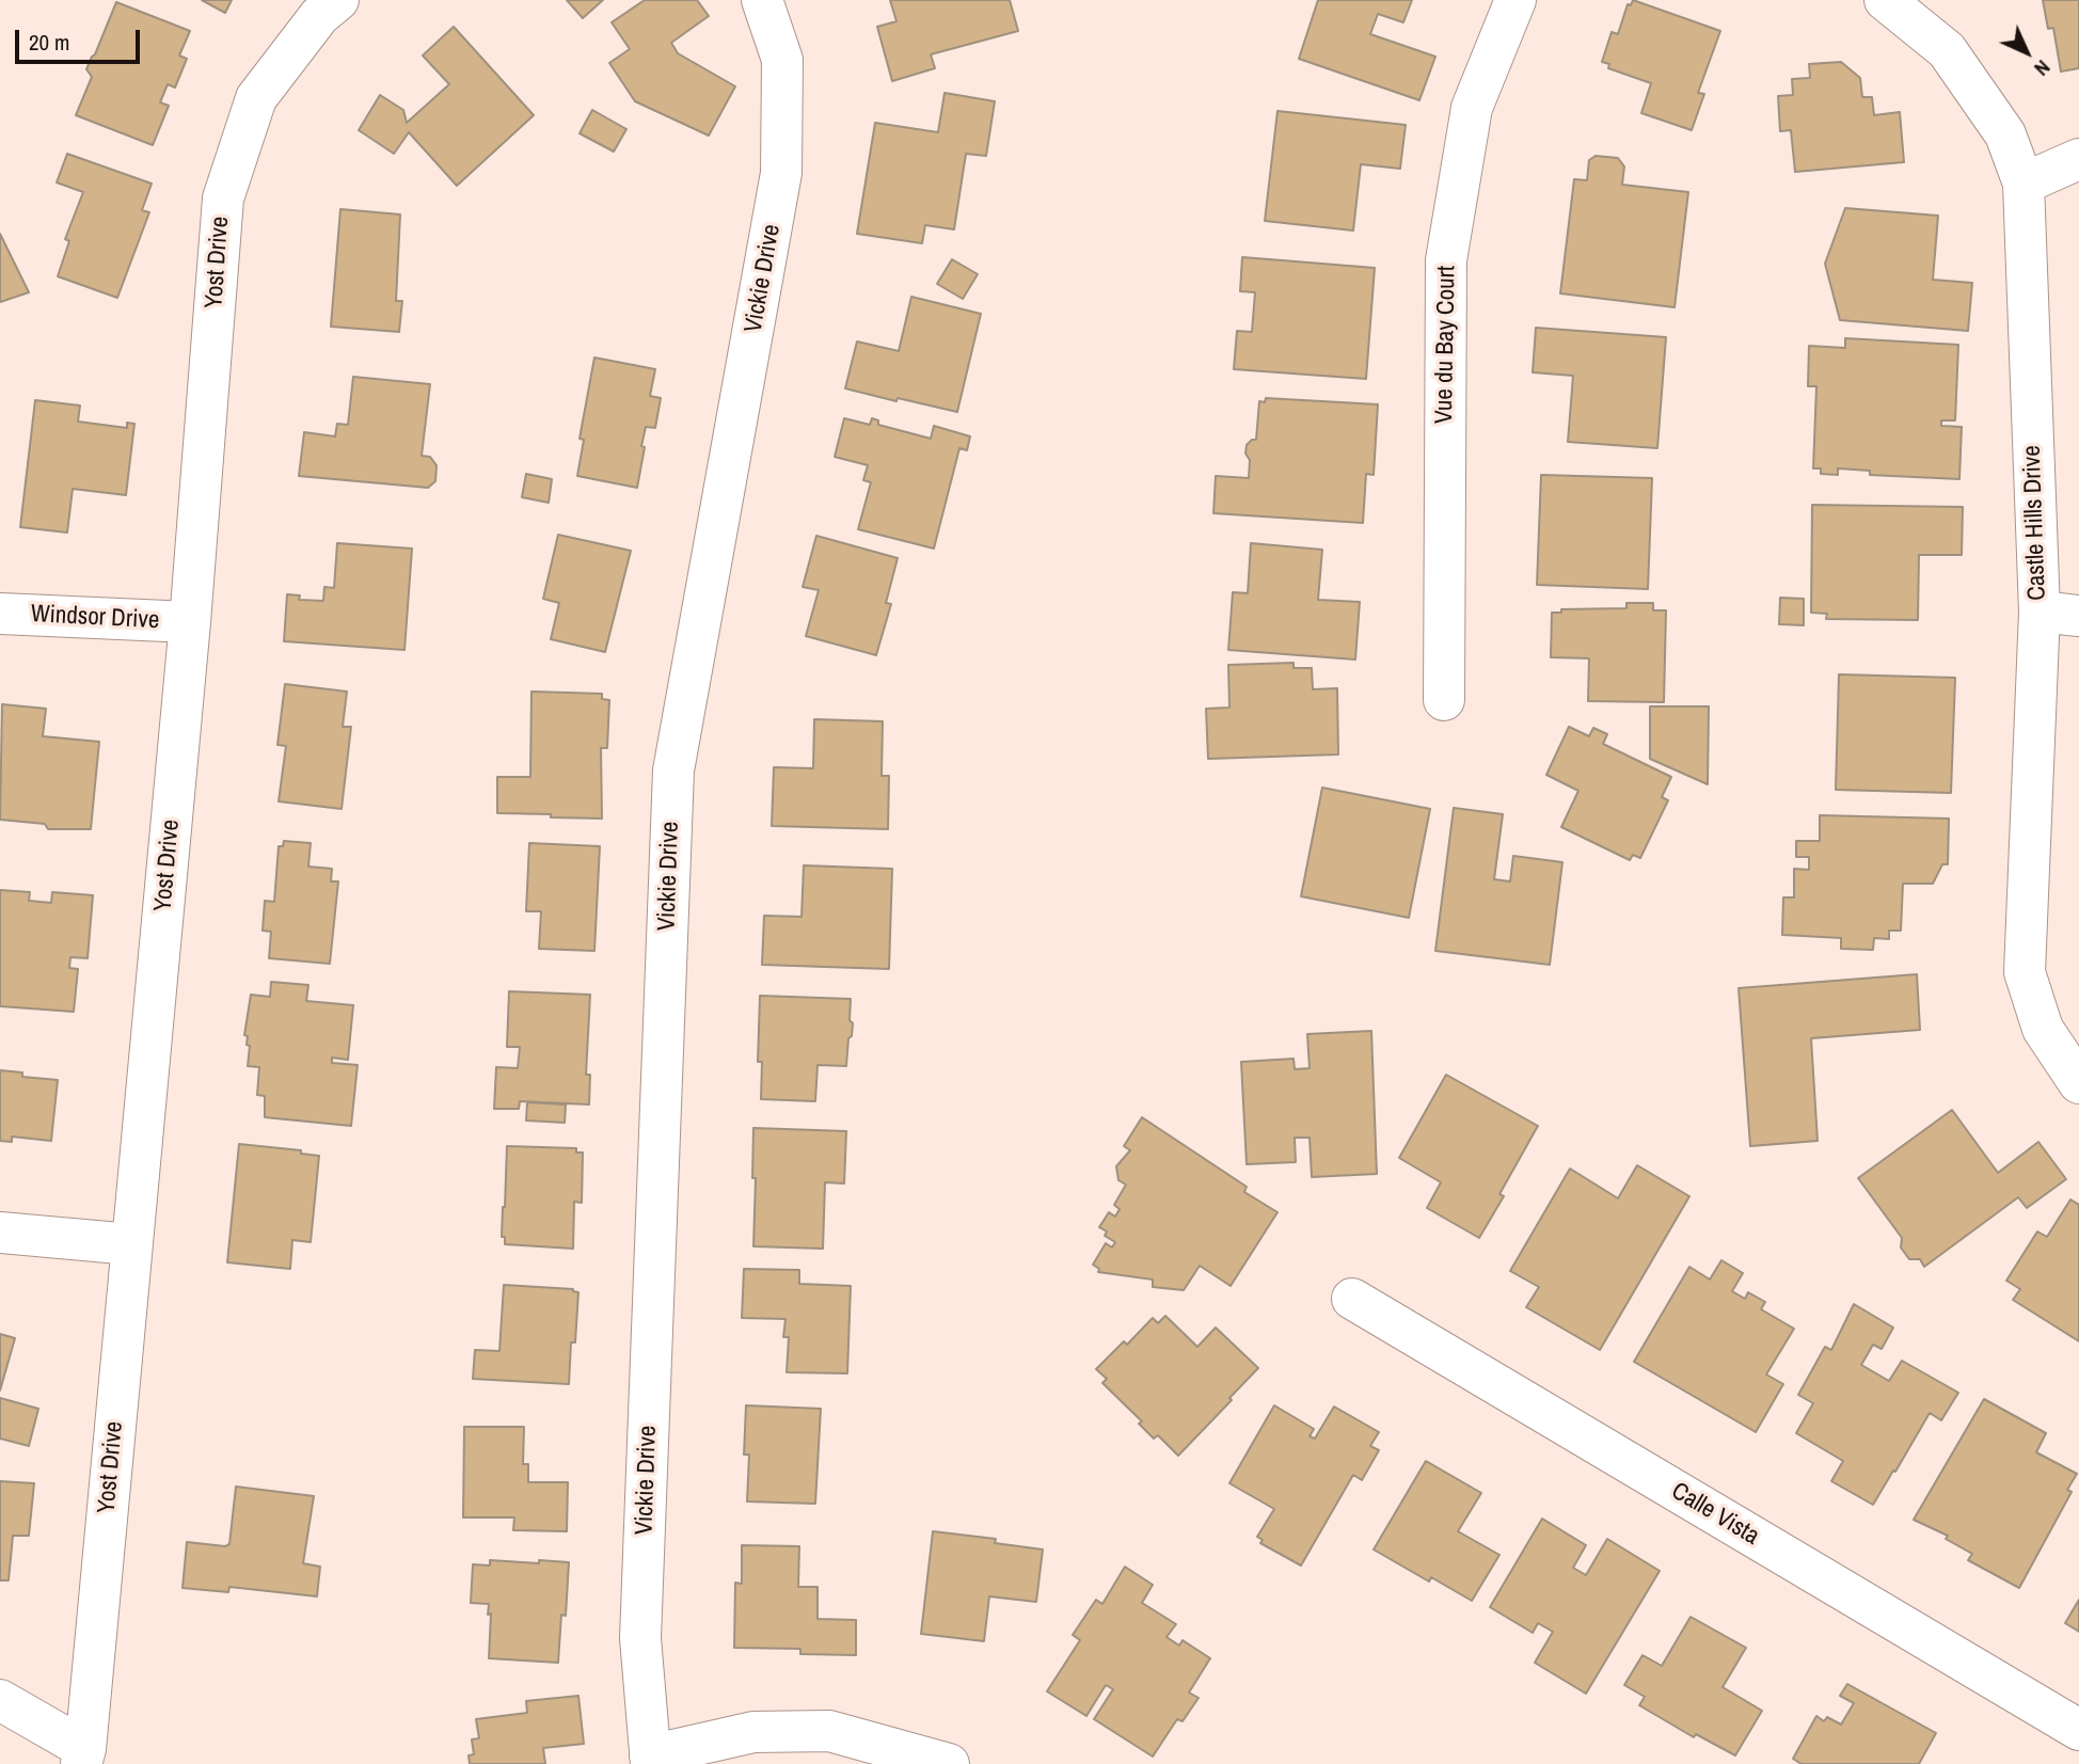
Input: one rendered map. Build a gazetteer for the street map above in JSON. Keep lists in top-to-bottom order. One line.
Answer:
{"streets":{"street":["Yost Drive","Vickie Drive","Vue du Bay Court","Castle Hills Drive","Windsor Drive","Calle Vista"]},"crossings":[["Yost Drive","Windsor Drive"]],"scale_bar":"20 m","north":"bottom right"}
